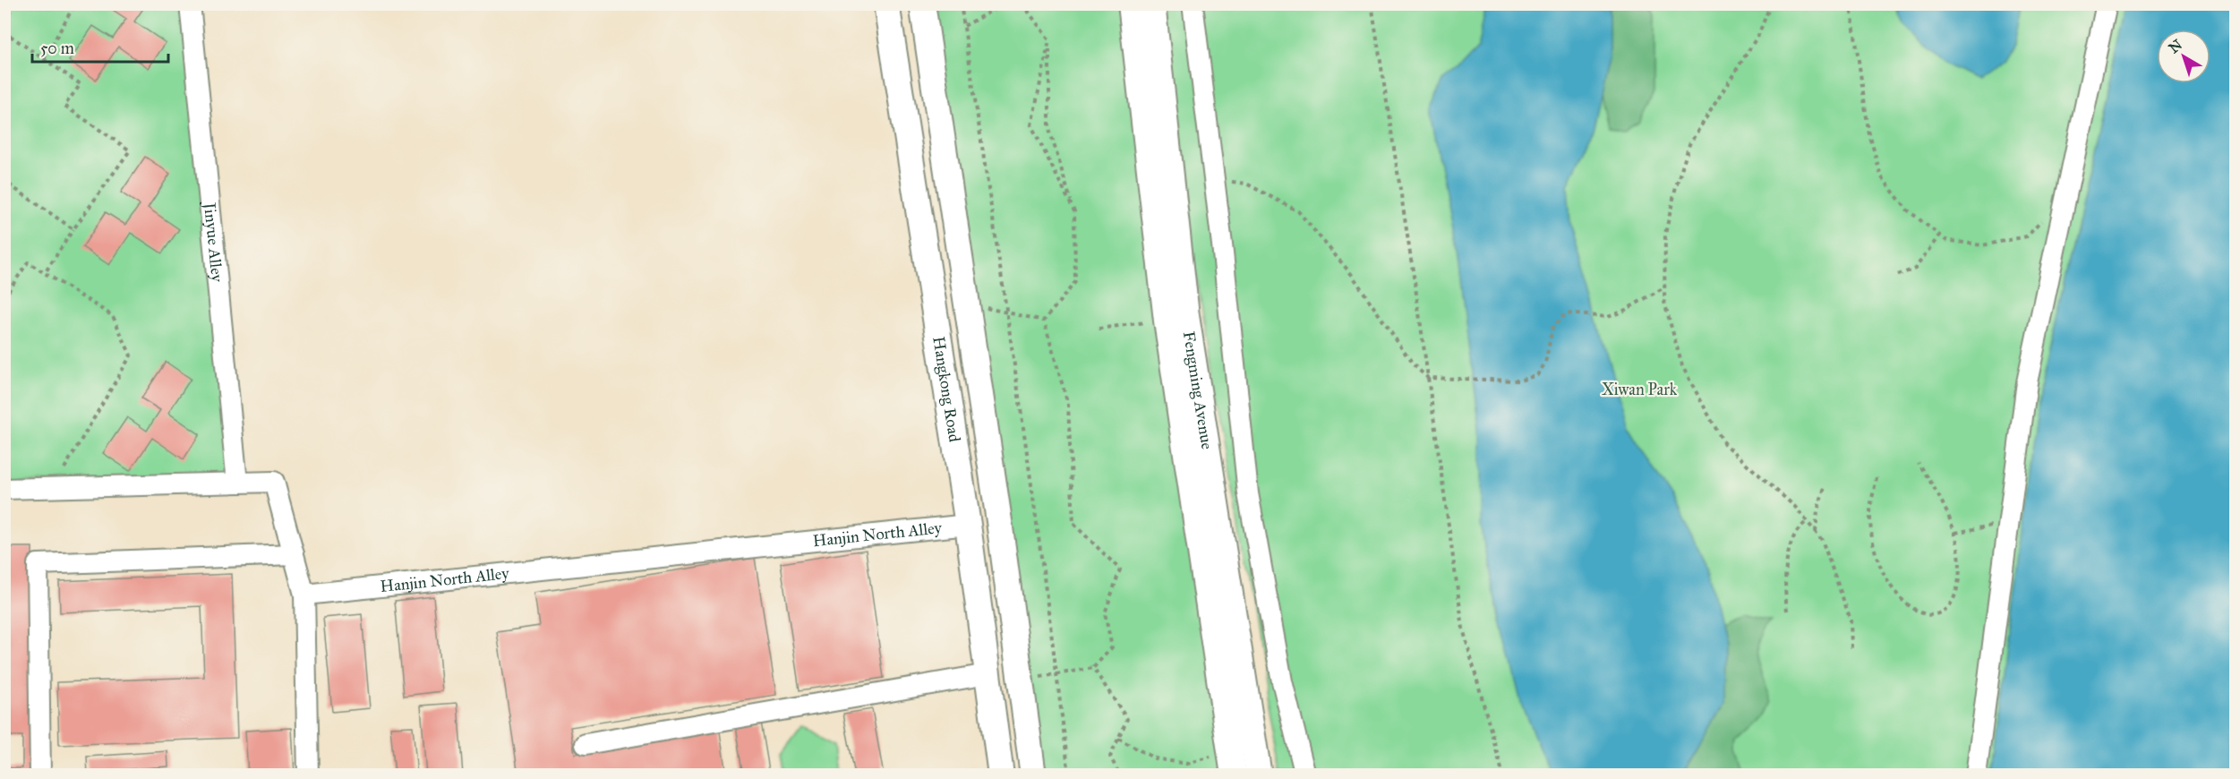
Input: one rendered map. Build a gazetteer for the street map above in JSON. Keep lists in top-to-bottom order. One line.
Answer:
{"streets":{"main road":["Hangkong Road","Fengming Avenue"],"street":["Jinyue Alley","Hanjin North Alley"]},"crossings":[["Hangkong Road","Hanjin North Alley"]],"parks":["Xiwan Park"],"scale_bar":"50 m","north":"top left"}
